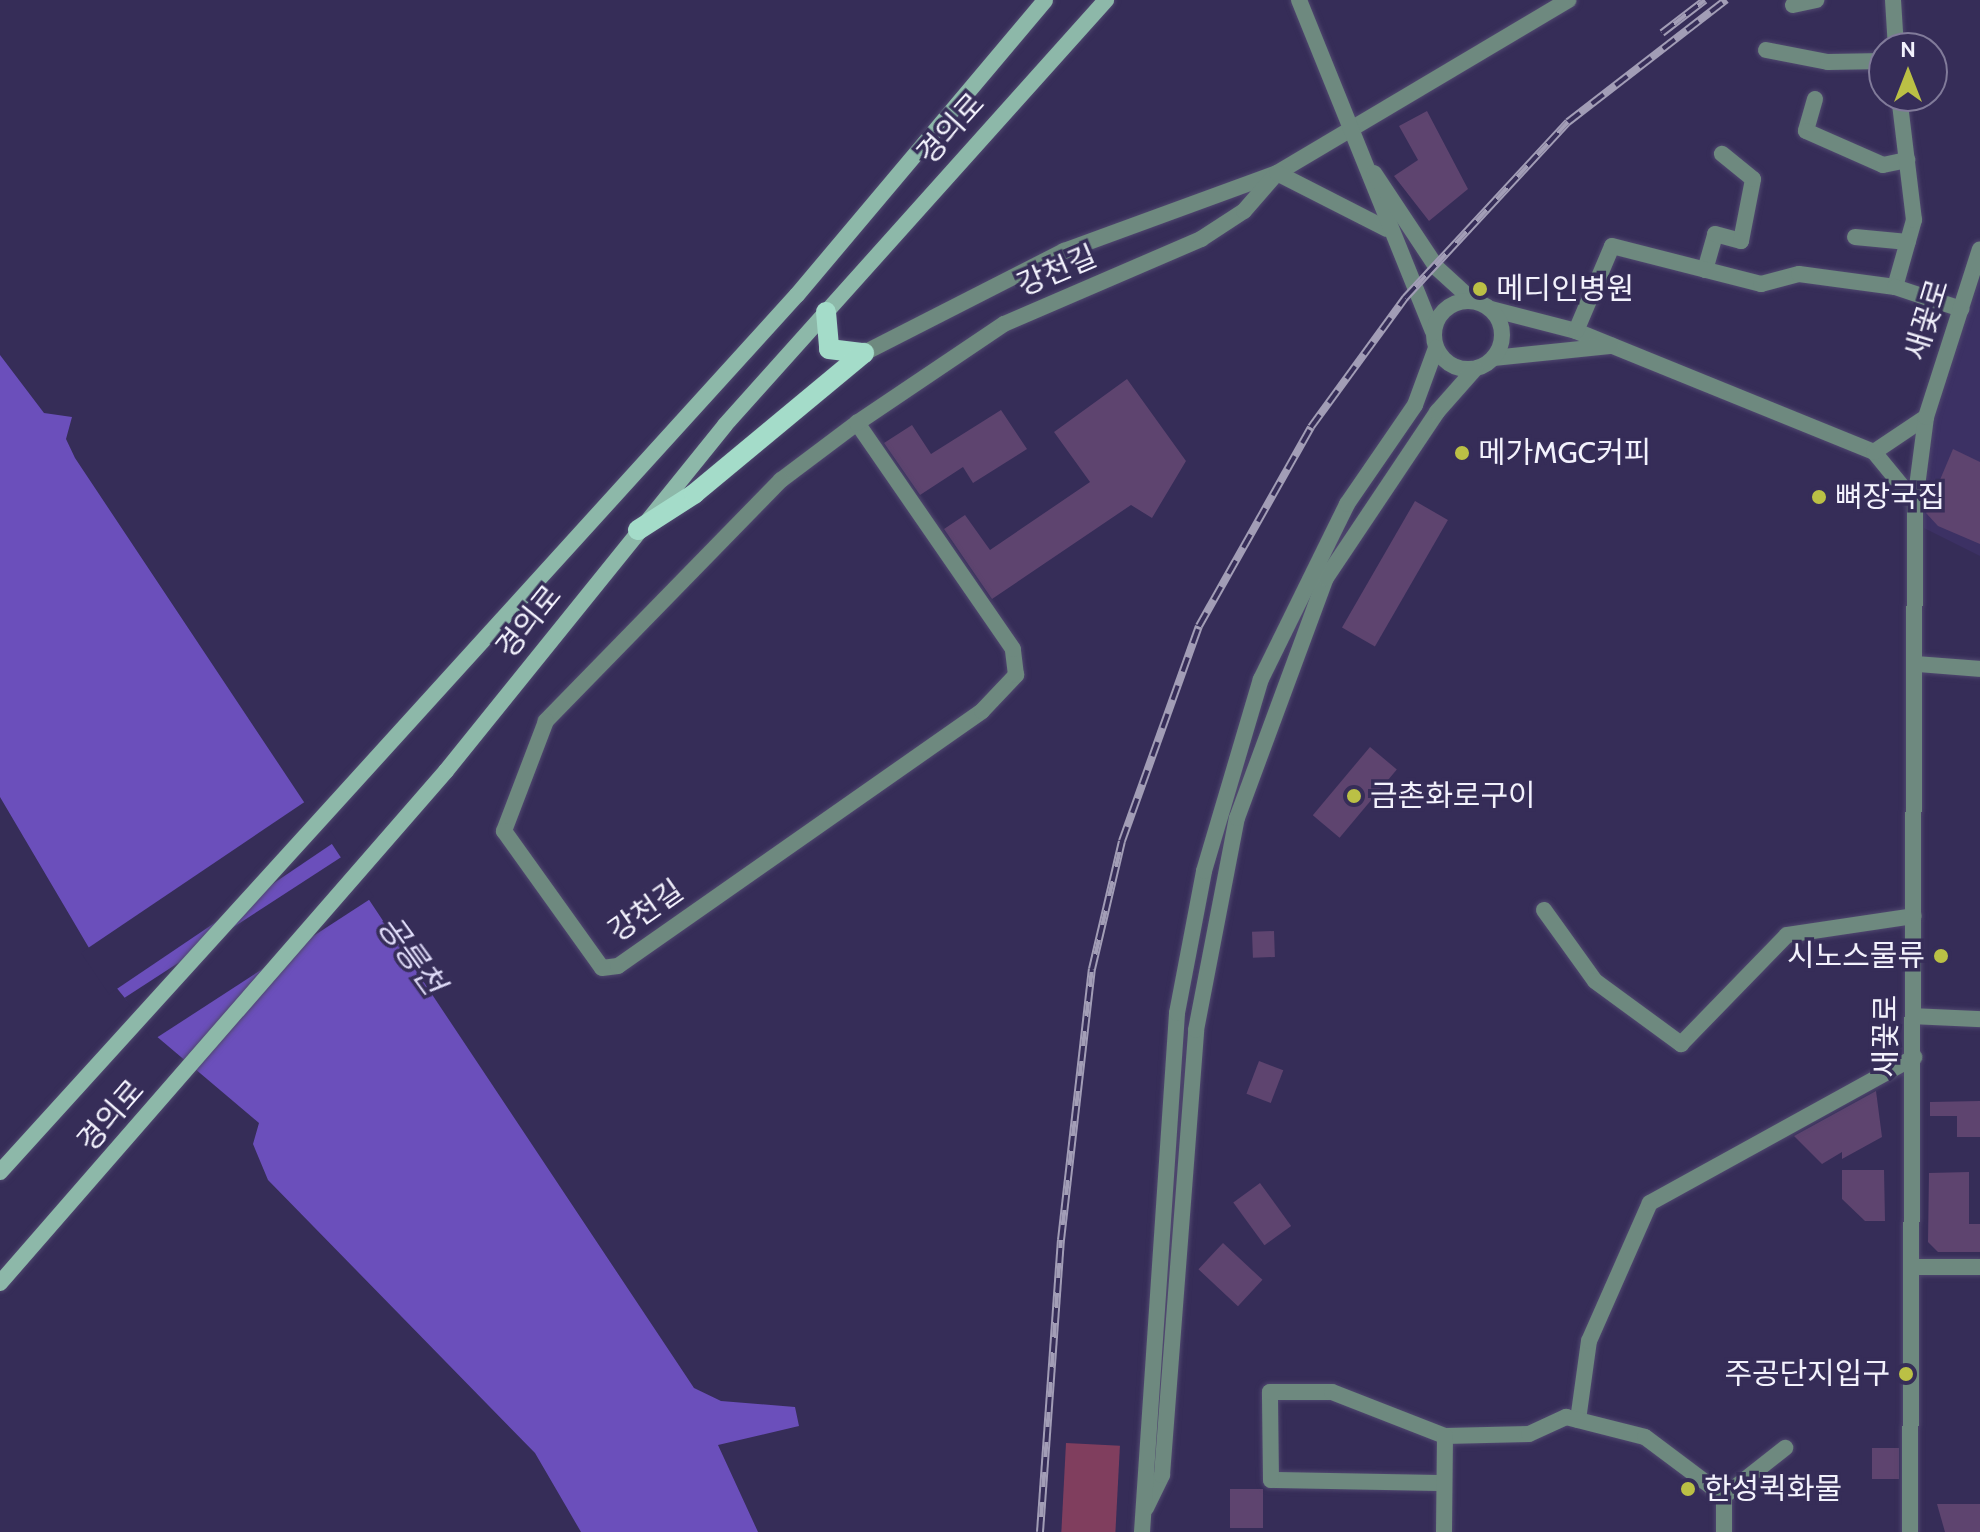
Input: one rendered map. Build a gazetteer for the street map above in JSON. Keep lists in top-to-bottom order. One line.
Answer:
{"streets":{"main road":["경의로"],"street":["강천길","새꽃로"]},"water":["공릉천"],"places":["메디인병원","메가MGC커피","뼈장국집","금촌화로구이","시노스물류","주공단지입구","한성퀵화물"],"north":"top"}
